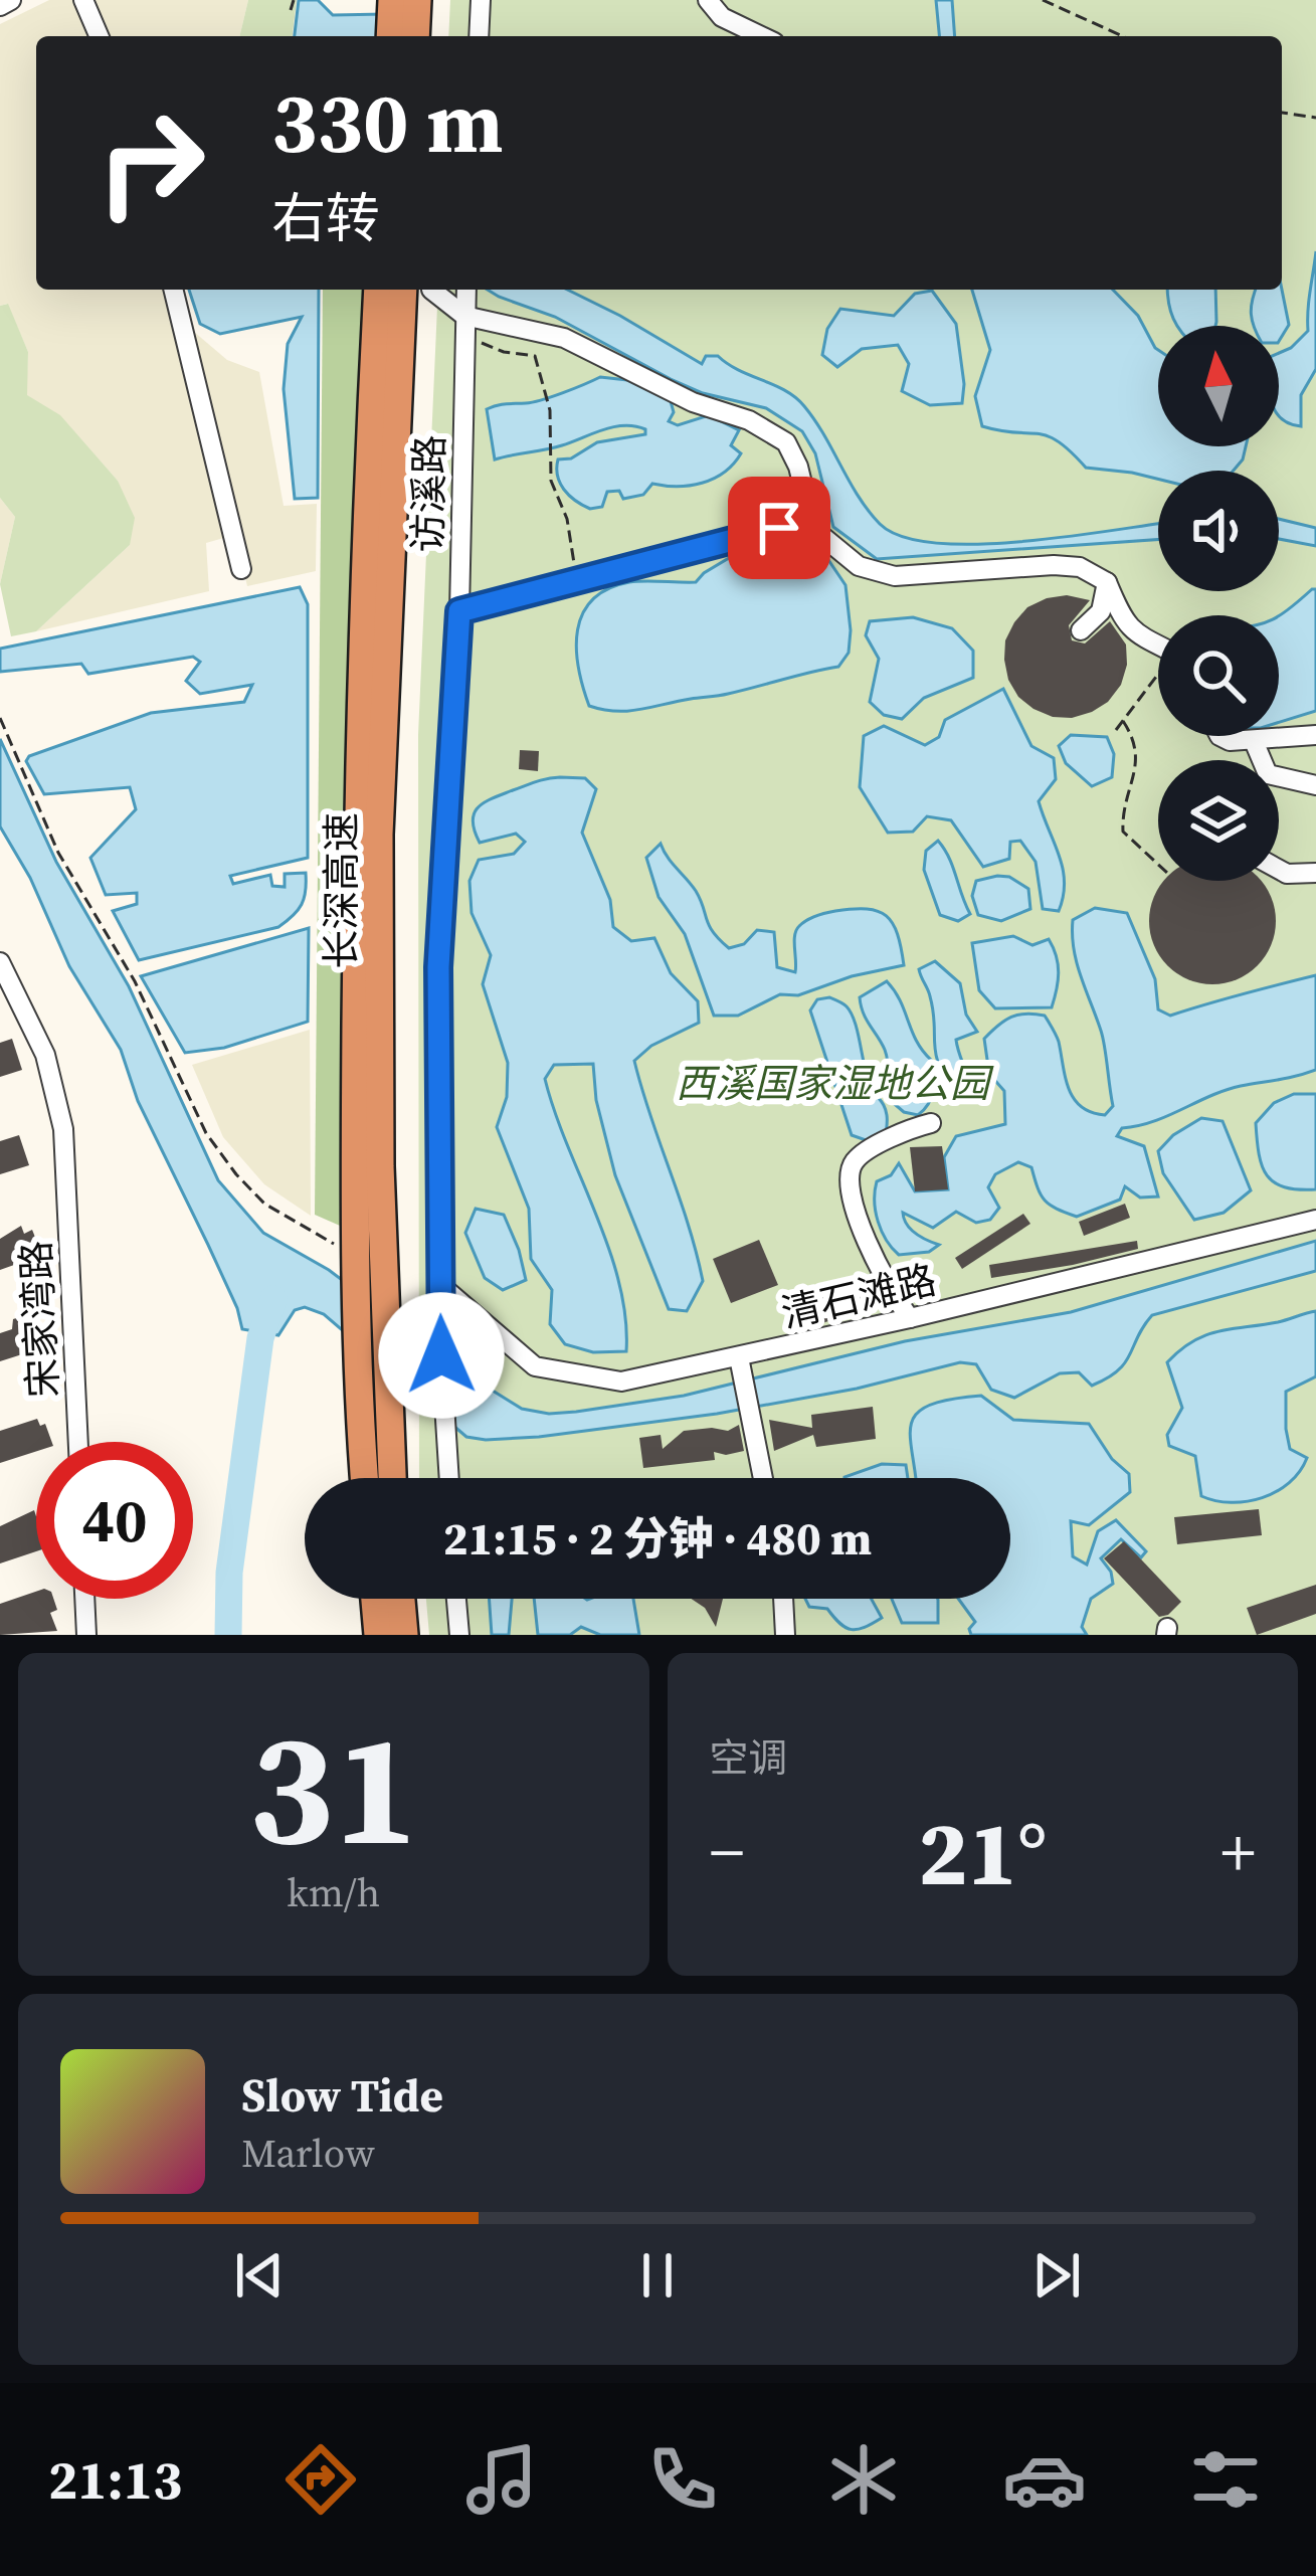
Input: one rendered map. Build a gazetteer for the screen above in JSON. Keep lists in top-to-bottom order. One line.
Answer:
{"streets":{"highway":["长深高速"],"street":["访溪路","清石滩路","宋家湾路"]},"crossings":[["访溪路","清石滩路"]],"parks":["西溪国家湿地公园"],"north":"top","page":{"turn":["330 m","右转"],"limit":"40","trip":"21:15 · 2 分钟 · 480 m","tile":[["31","km/h"],"空调"],"heat":["−","21°","+"],"song":["Slow Tide","Marlow"],"tabs":"21:13"}}
